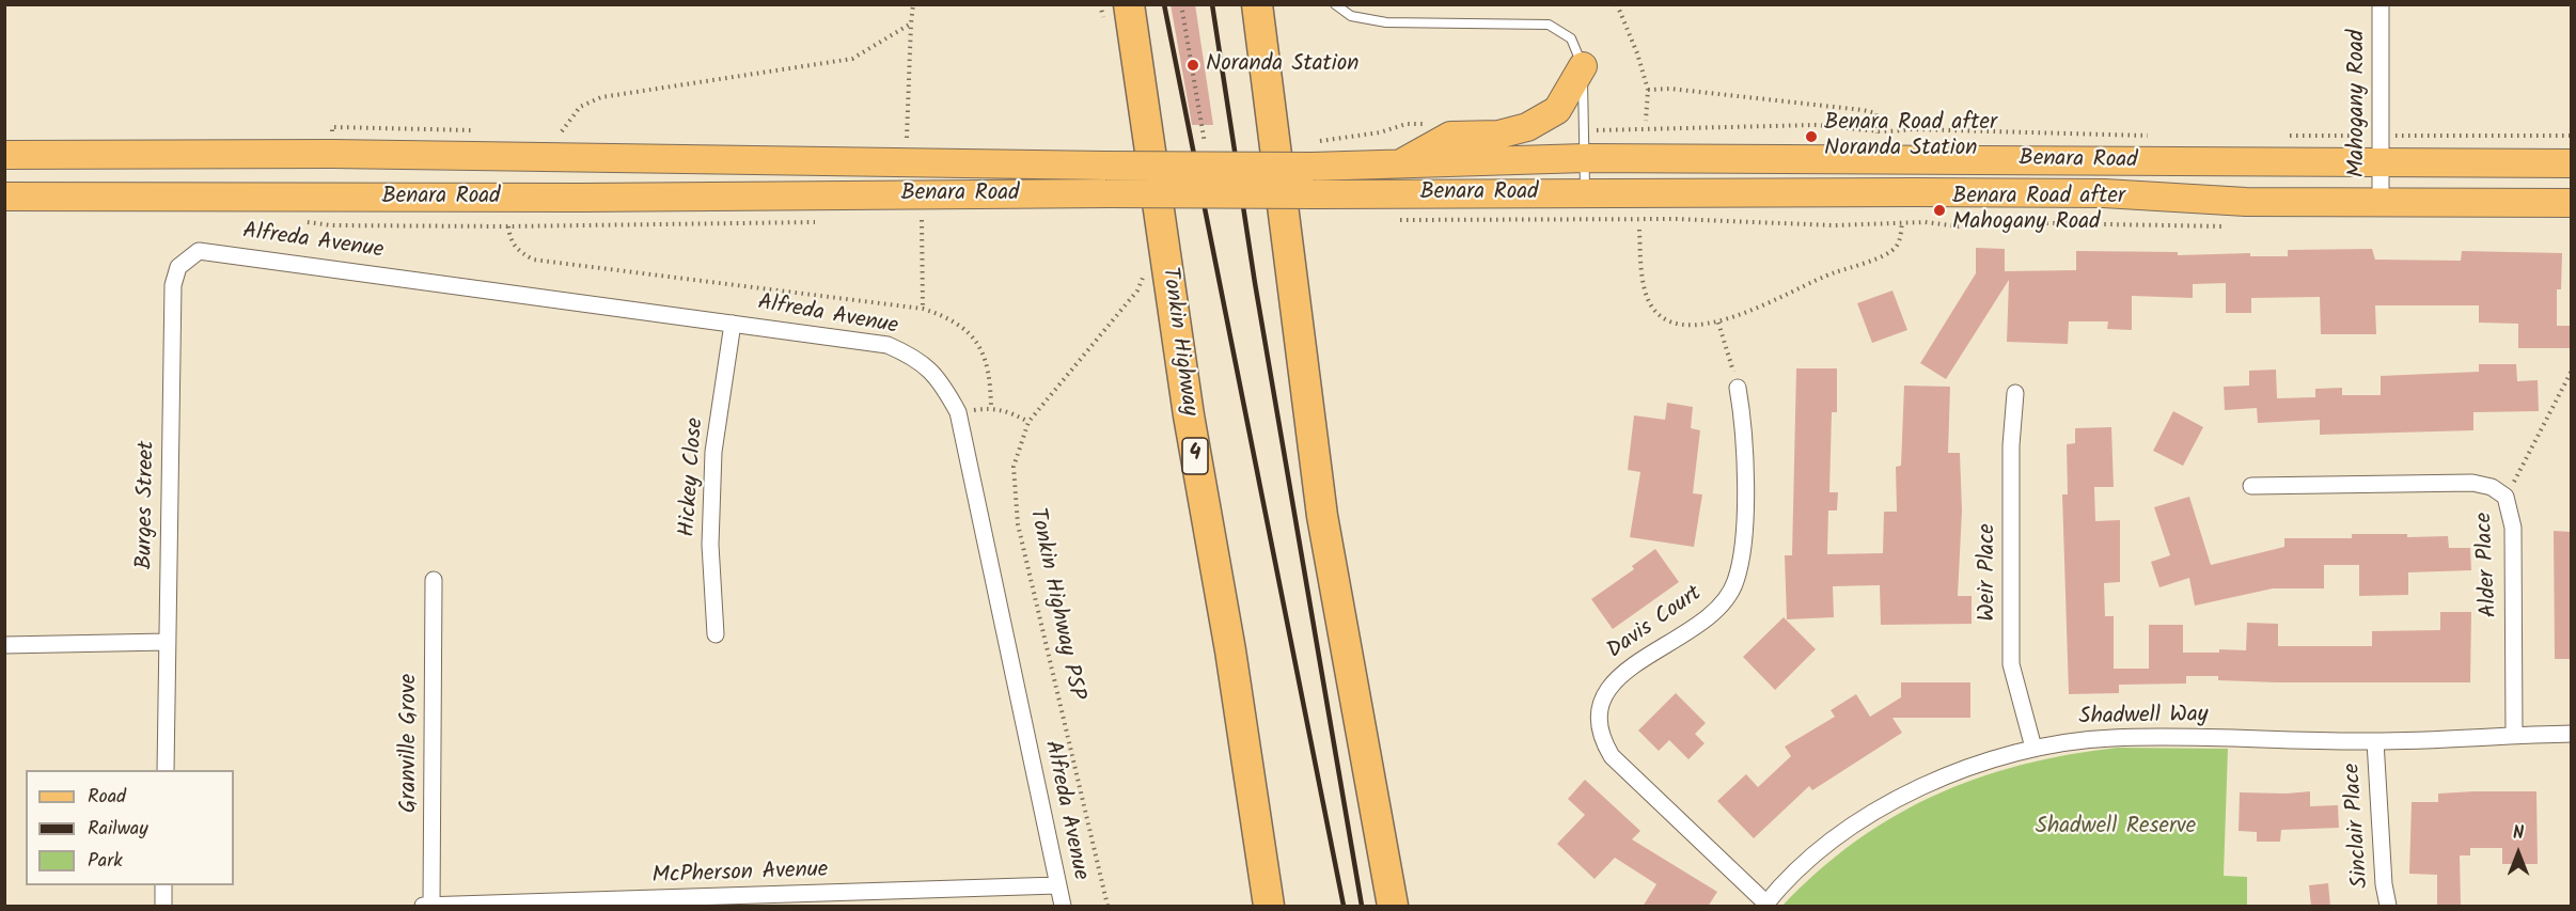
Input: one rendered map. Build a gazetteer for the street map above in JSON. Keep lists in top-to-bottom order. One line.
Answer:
{"streets":{"highway":["Tonkin Highway","4"],"main road":["Benara Road"],"street":["Mahogany Road","Alfreda Avenue","Hickey Close","Burges Street","Alder Place","Weir Place","Davis Court","Shadwell Way","Granville Grove","Sinclair Place","McPherson Avenue"],"path":["Tonkin Highway PSP"]},"crossings":[["Mahogany Road","Benara Road"],["Alfreda Avenue","Hickey Close"],["Alfreda Avenue","Burges Street"],["Alfreda Avenue","McPherson Avenue"],["Alder Place","Shadwell Way"],["Weir Place","Shadwell Way"],["Davis Court","Shadwell Way"],["Shadwell Way","Sinclair Place"],["Granville Grove","McPherson Avenue"]],"parks":["Shadwell Reserve"],"places":["Noranda Station","Benara Road after Noranda Station","Benara Road after Mahogany Road"],"legend":["Road","Railway","Park"],"north":"top"}
